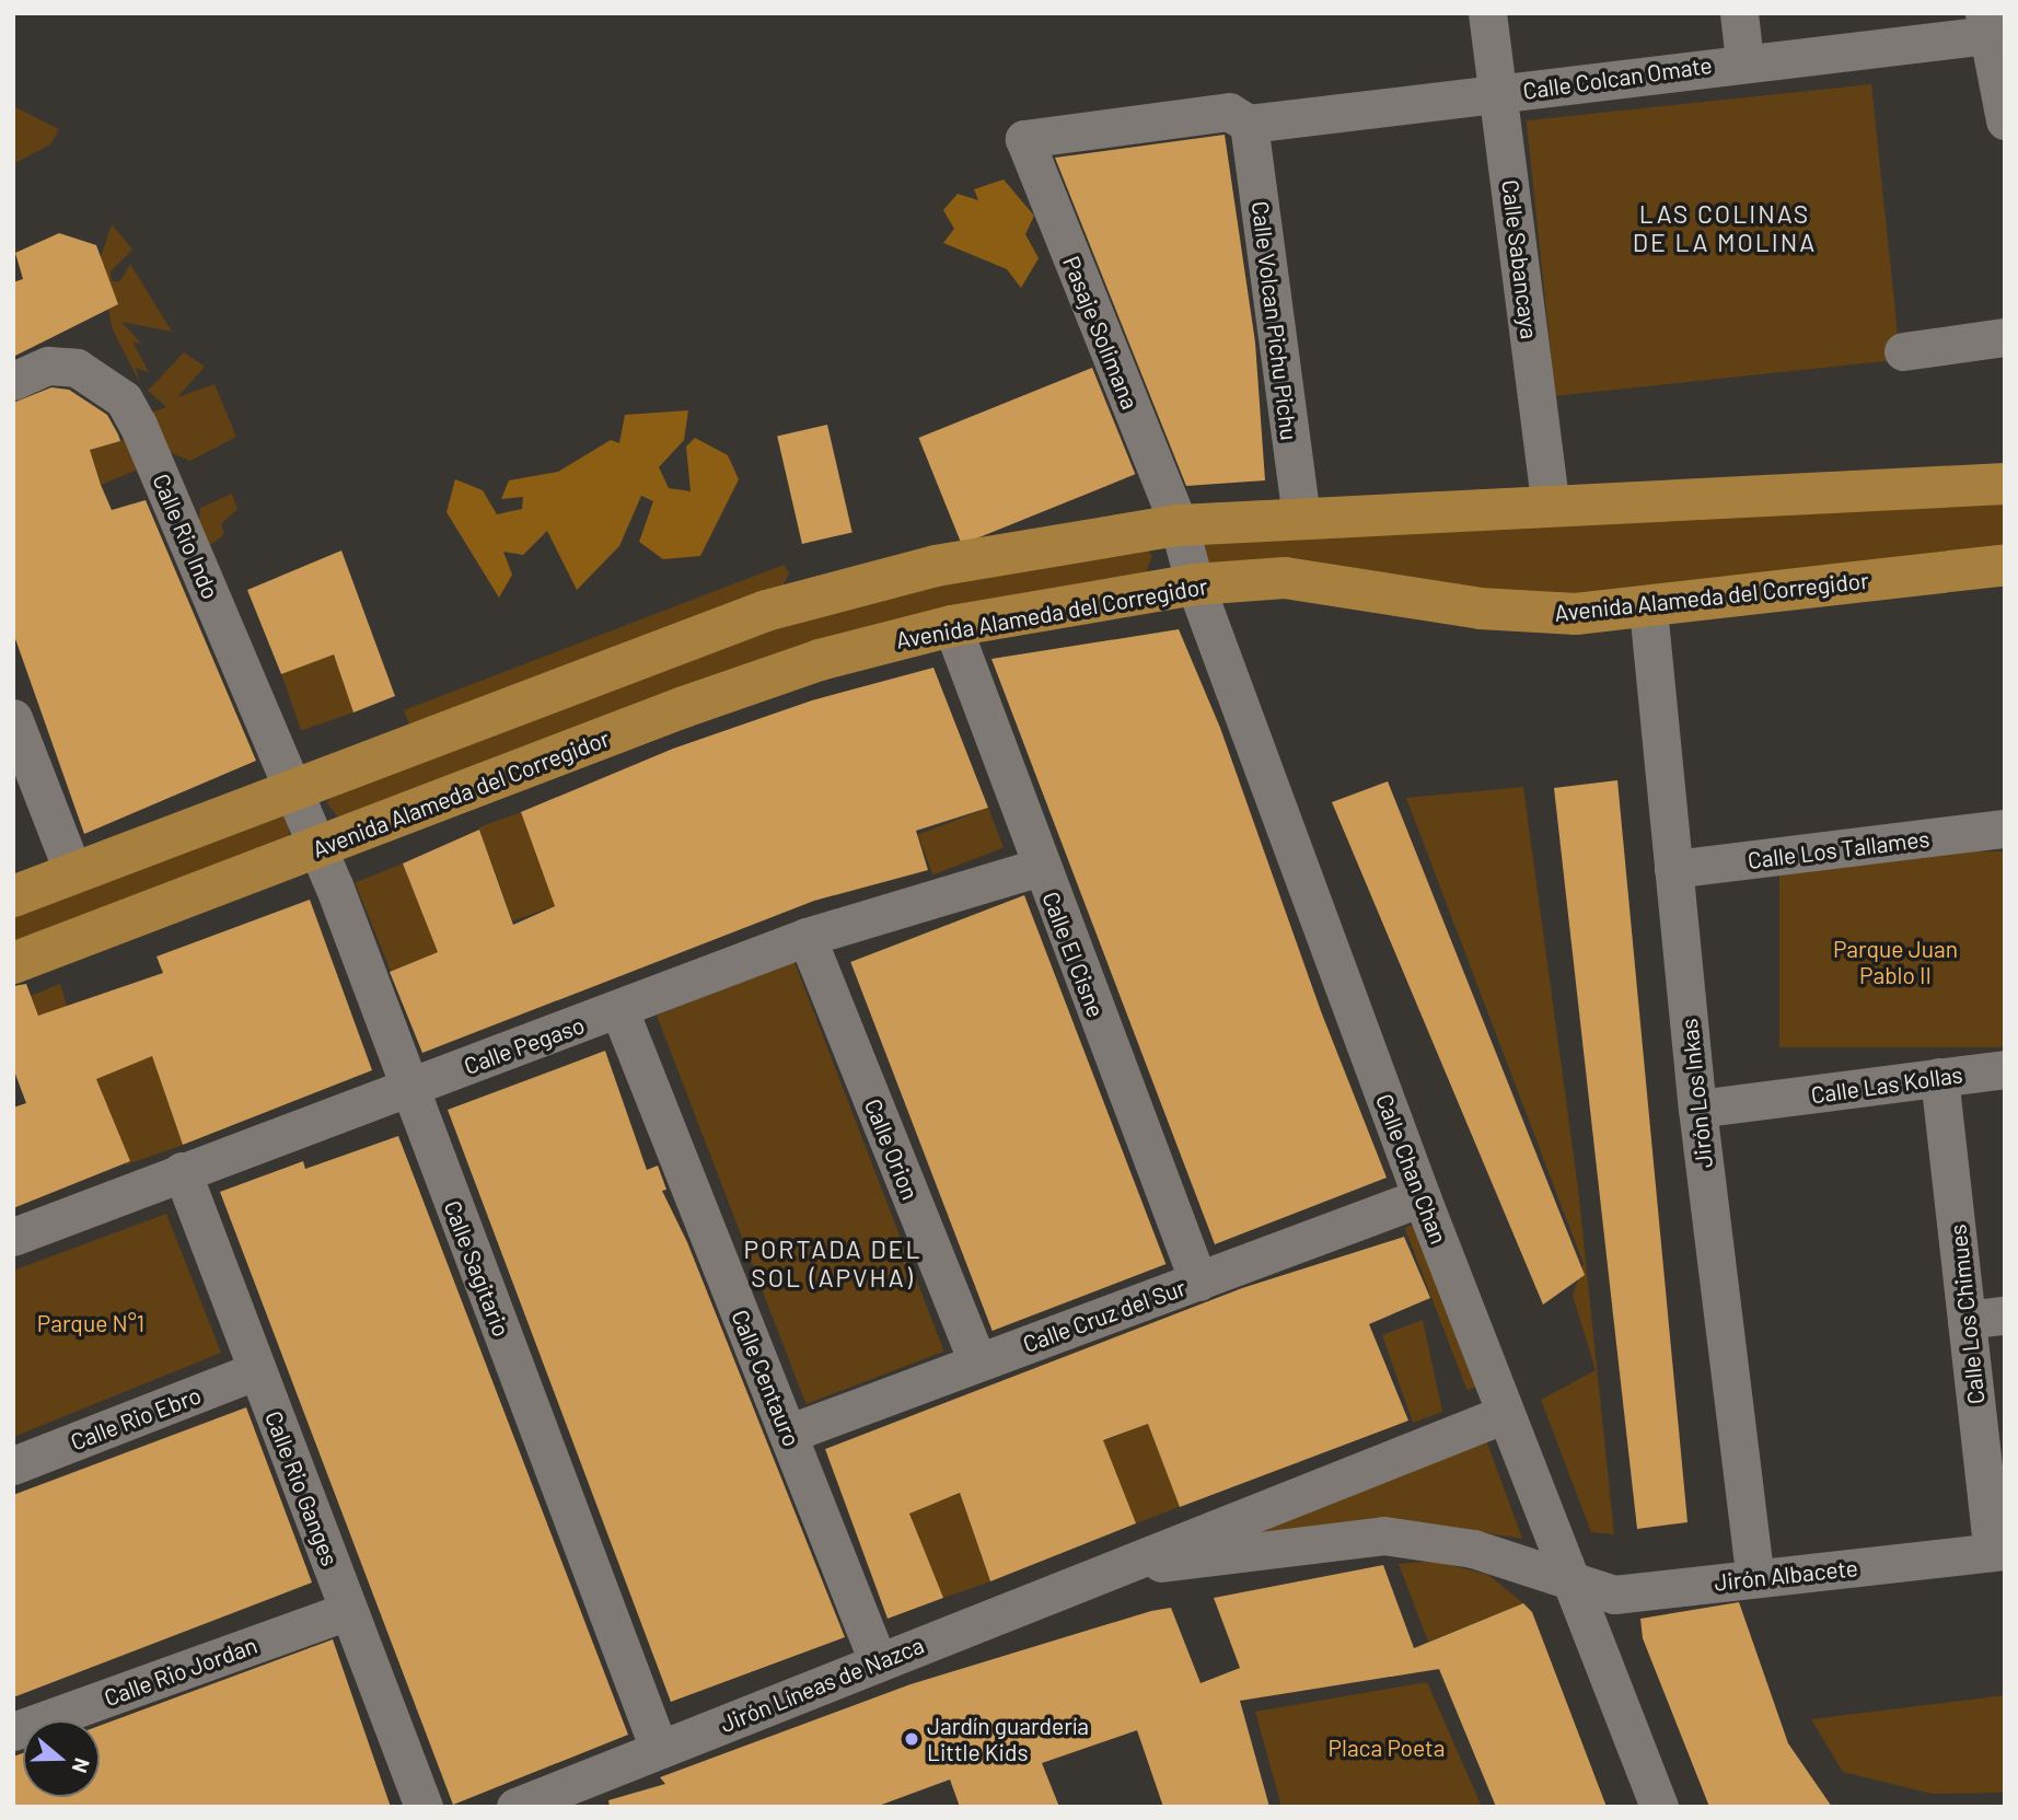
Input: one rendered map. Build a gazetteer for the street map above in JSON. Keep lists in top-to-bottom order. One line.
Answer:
{"streets":{"main road":["Avenida Alameda del Corregidor"],"street":["Calle Colcan Omate","Calle Sabancaya","Calle Volcan Pichu Pichu","Pasaje Solimana","Calle Rio Indo","Calle Los Tallames","Calle El Cisne","Calle Pegaso","Calle Las Kollas","Jirón Los Inkas","Calle Orion","Calle Chan Chan","Calle Sagitario","Calle Los Chimues","Calle Cruz del Sur","Calle Centauro","Calle Rio Ebro","Calle Rio Ganges","Jirón Albacete","Calle Rio Jordan","Jirón Líneas de Nazca"]},"crossings":[["Calle Colcan Omate","Calle Sabancaya"],["Calle Colcan Omate","Calle Volcan Pichu Pichu"],["Calle Colcan Omate","Pasaje Solimana"],["Calle Volcan Pichu Pichu","Pasaje Solimana"],["Pasaje Solimana","Calle Chan Chan"],["Calle Rio Indo","Calle Sagitario"],["Avenida Alameda del Corregidor","Calle El Cisne"],["Avenida Alameda del Corregidor","Jirón Los Inkas"],["Avenida Alameda del Corregidor","Calle Chan Chan"],["Avenida Alameda del Corregidor","Calle Sagitario"],["Calle Los Tallames","Jirón Los Inkas"],["Calle El Cisne","Calle Pegaso"],["Calle El Cisne","Calle Cruz del Sur"],["Calle Pegaso","Calle Orion"],["Calle Pegaso","Calle Sagitario"],["Calle Pegaso","Calle Centauro"],["Calle Pegaso","Calle Rio Ganges"],["Calle Las Kollas","Jirón Los Inkas"],["Calle Las Kollas","Calle Los Chimues"],["Jirón Los Inkas","Jirón Albacete"],["Calle Orion","Calle Cruz del Sur"],["Calle Chan Chan","Calle Cruz del Sur"],["Calle Chan Chan","Jirón Albacete"],["Calle Chan Chan","Jirón Líneas de Nazca"],["Calle Sagitario","Jirón Líneas de Nazca"],["Calle Los Chimues","Jirón Albacete"],["Calle Cruz del Sur","Calle Centauro"],["Calle Centauro","Jirón Líneas de Nazca"],["Calle Rio Ebro","Calle Rio Ganges"],["Calle Rio Ganges","Calle Rio Jordan"],["Jirón Albacete","Jirón Líneas de Nazca"]],"districts":["LAS COLINAS DE LA MOLINA","PORTADA DEL SOL (APVHA)"],"parks":["Parque Juan Pablo II","Parque N°1","Placa Poeta"],"places":["Jardín guardería Little Kids"],"north":"right"}
